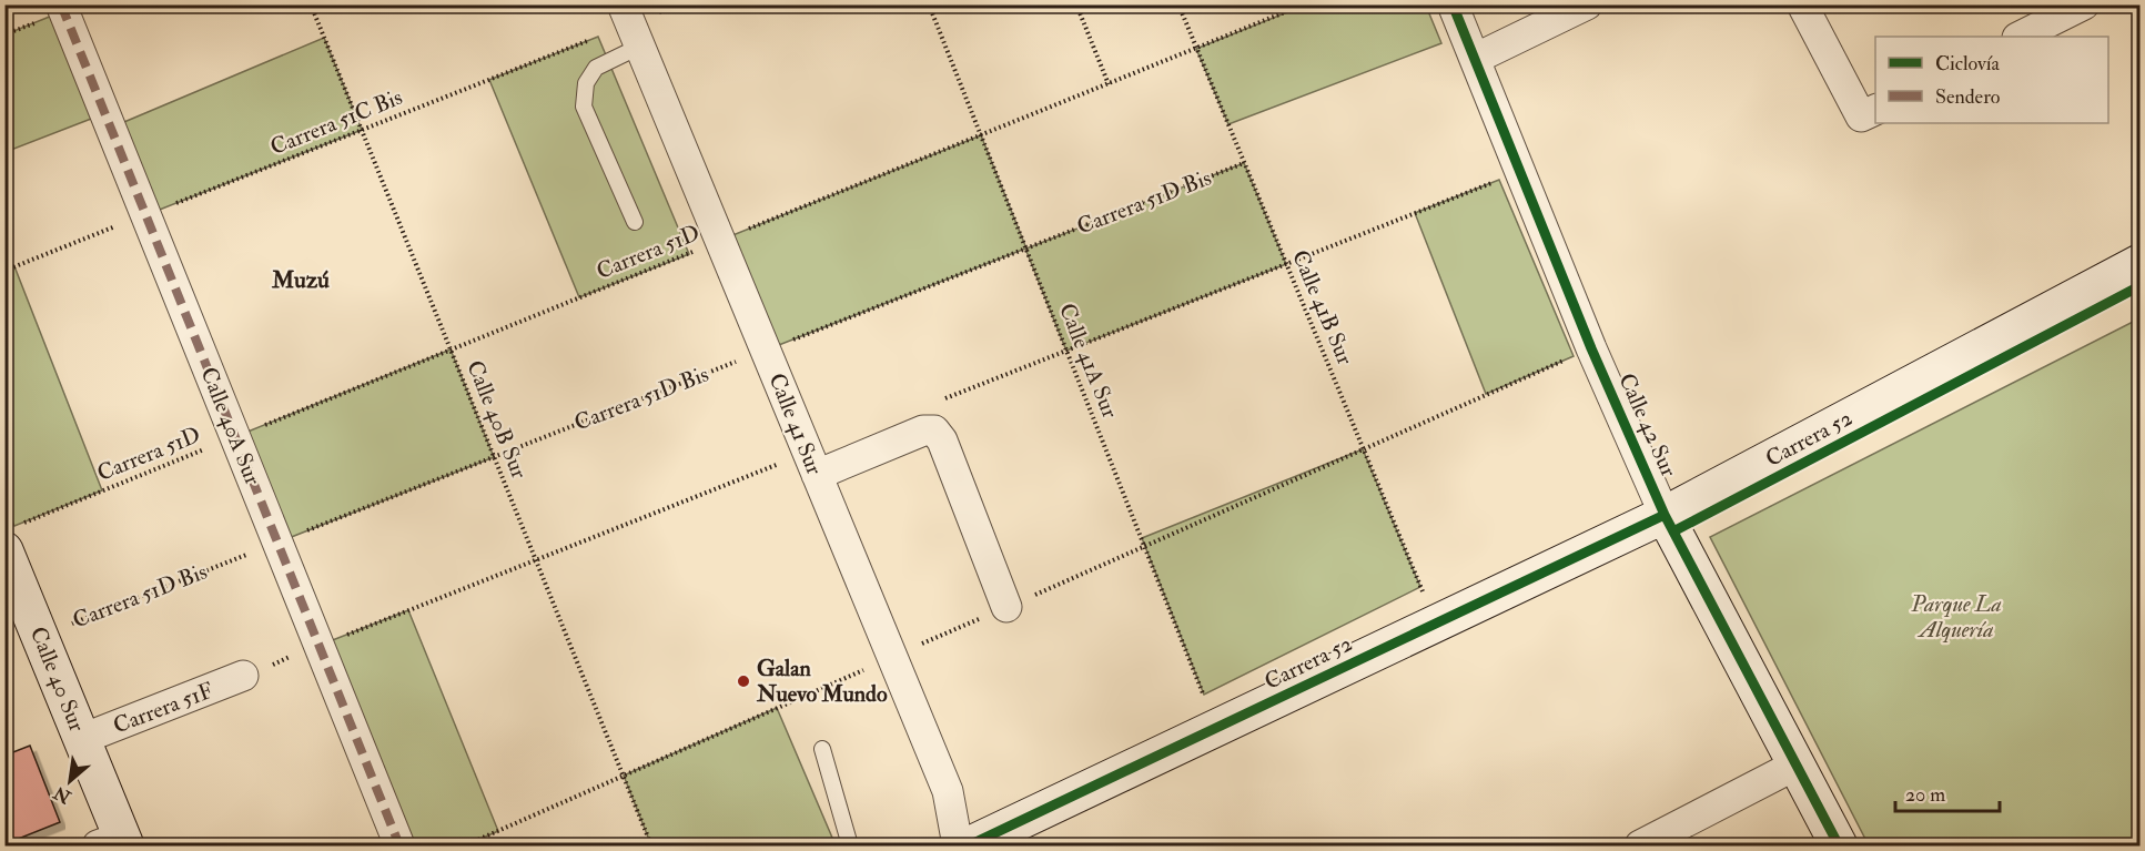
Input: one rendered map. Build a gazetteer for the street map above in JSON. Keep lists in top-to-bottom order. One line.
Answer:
{"streets":{"street":["Calle 41 Sur","Calle 42 Sur","Calle 40A Sur","Carrera 52","Calle 40 Sur","Carrera 51F"],"path":["Carrera 51C Bis","Carrera 51D Bis","Carrera 51D","Calle 41B Sur","Calle 41A Sur","Calle 40B Sur"]},"crossings":[["Carrera 51C Bis","Calle 40B Sur"],["Carrera 51C Bis","Calle 41 Sur"],["Carrera 51C Bis","Calle 40A Sur"],["Carrera 51D Bis","Calle 41B Sur"],["Carrera 51D Bis","Calle 41A Sur"],["Carrera 51D Bis","Calle 40B Sur"],["Carrera 51D Bis","Calle 41 Sur"],["Carrera 51D Bis","Calle 40A Sur"],["Carrera 51D Bis","Calle 40 Sur"],["Carrera 51D","Calle 41B Sur"],["Carrera 51D","Calle 41A Sur"],["Carrera 51D","Calle 40B Sur"],["Carrera 51D","Calle 41 Sur"],["Carrera 51D","Calle 40A Sur"],["Carrera 51D","Calle 40 Sur"],["Calle 41B Sur","Carrera 52"],["Calle 41A Sur","Carrera 52"],["Calle 42 Sur","Carrera 52"],["Calle 40 Sur","Carrera 51F"]],"districts":["Muzú"],"parks":["Parque La Alquería"],"places":["Galan Nuevo Mundo"],"legend":["Ciclovía","Sendero"],"scale_bar":"20 m","north":"bottom left"}
